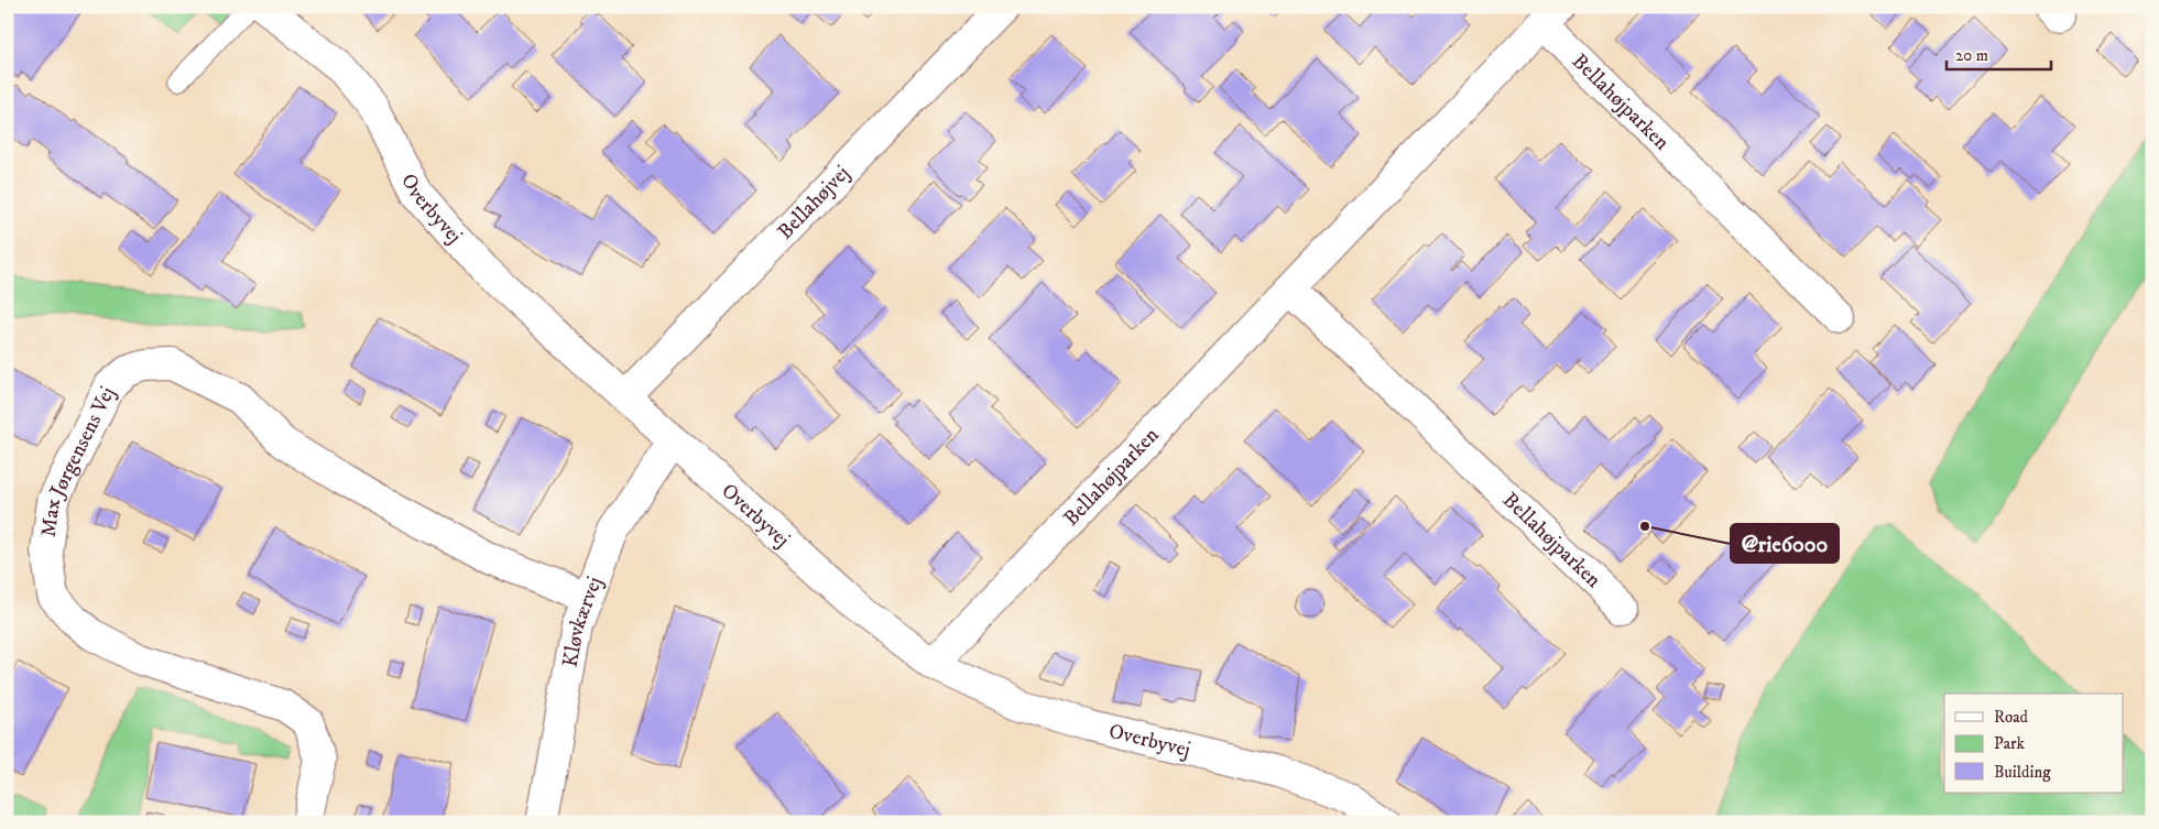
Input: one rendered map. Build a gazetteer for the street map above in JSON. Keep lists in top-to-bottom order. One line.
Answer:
{"streets":{"street":["Bellahøjparken","Bellahøjvej","Overbyvej","Max Jørgensens Vej","Kløvkærvej"]},"crossings":[["Bellahøjparken","Overbyvej"],["Bellahøjvej","Overbyvej"],["Overbyvej","Kløvkærvej"],["Max Jørgensens Vej","Kløvkærvej"]],"places":["@rie6000"],"legend":["Road","Park","Building"],"scale_bar":"20 m"}
